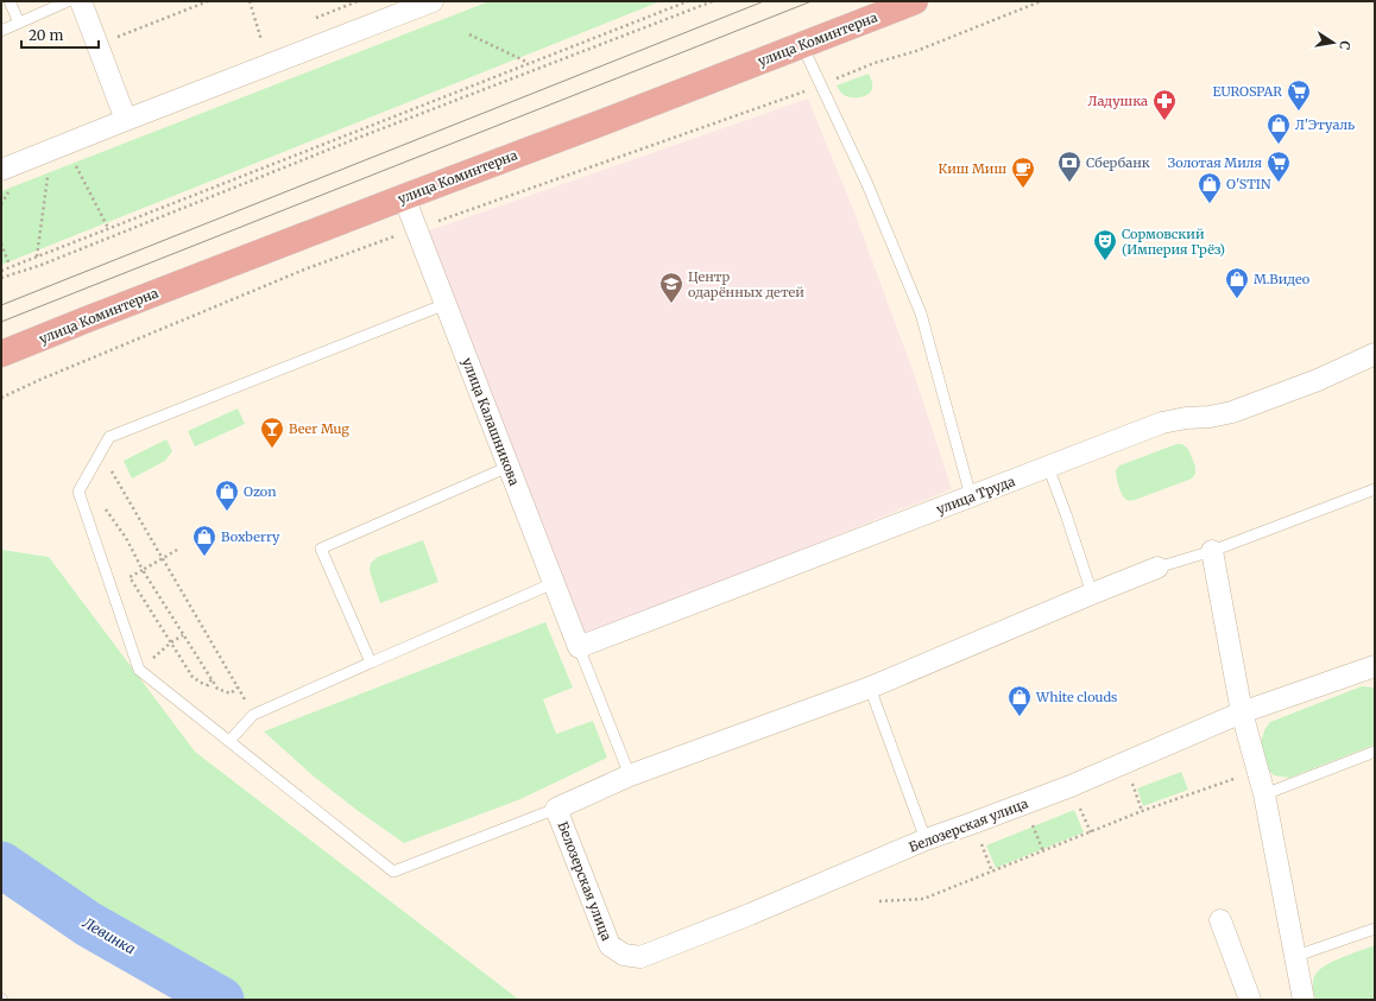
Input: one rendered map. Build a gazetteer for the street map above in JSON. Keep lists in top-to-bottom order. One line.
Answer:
{"streets":{"main road":["улица Коминтерна"],"street":["улица Калашникова","улица Труда","Белозерская улица"]},"crossings":[["улица Коминтерна","улица Калашникова"],["улица Калашникова","улица Труда"]],"water":["Левинка"],"places":{"supermarket":["EUROSPAR","Золотая Миля"],"pharmacy":["Ладушка"],"shop":["Л'Этуаль","O'STIN","М.Видео","Ozon","Boxberry","White clouds"],"bank":["Сбербанк"],"cafe":["Киш Миш"],"theatre":["Сормовский (Империя Грёз)"],"school or university":["Центр одарённых детей"],"bar":["Beer Mug"]},"scale_bar":"20 m","north":"right"}
